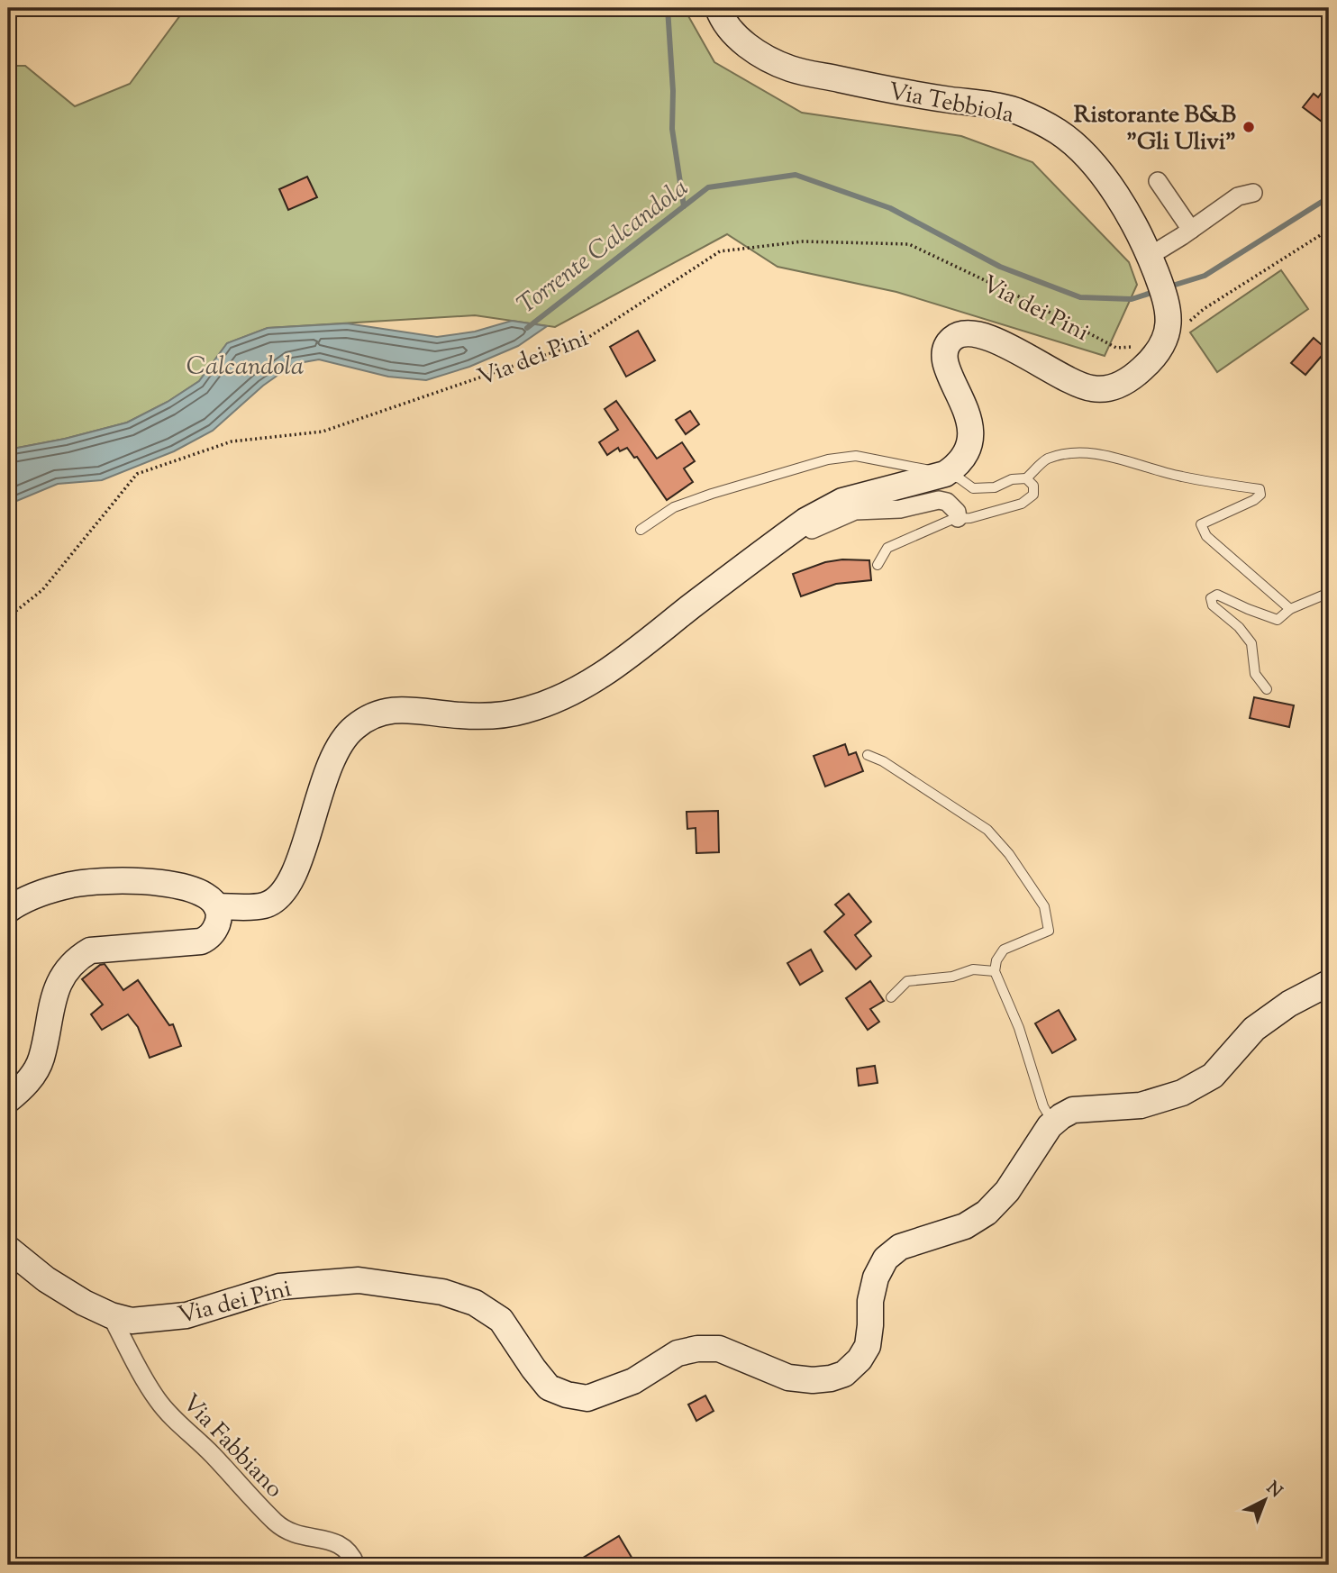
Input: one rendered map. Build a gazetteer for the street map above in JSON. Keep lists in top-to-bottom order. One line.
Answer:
{"streets":{"street":["Via Tebbiola","Via dei Pini","Via Fabbiano"]},"crossings":[["Via Tebbiola","Via dei Pini"],["Via dei Pini","Via Fabbiano"]],"water":["Torrente Calcandola","Calcandola"],"places":["Ristorante B&B \"Gli Ulivi\""],"north":"top right"}
